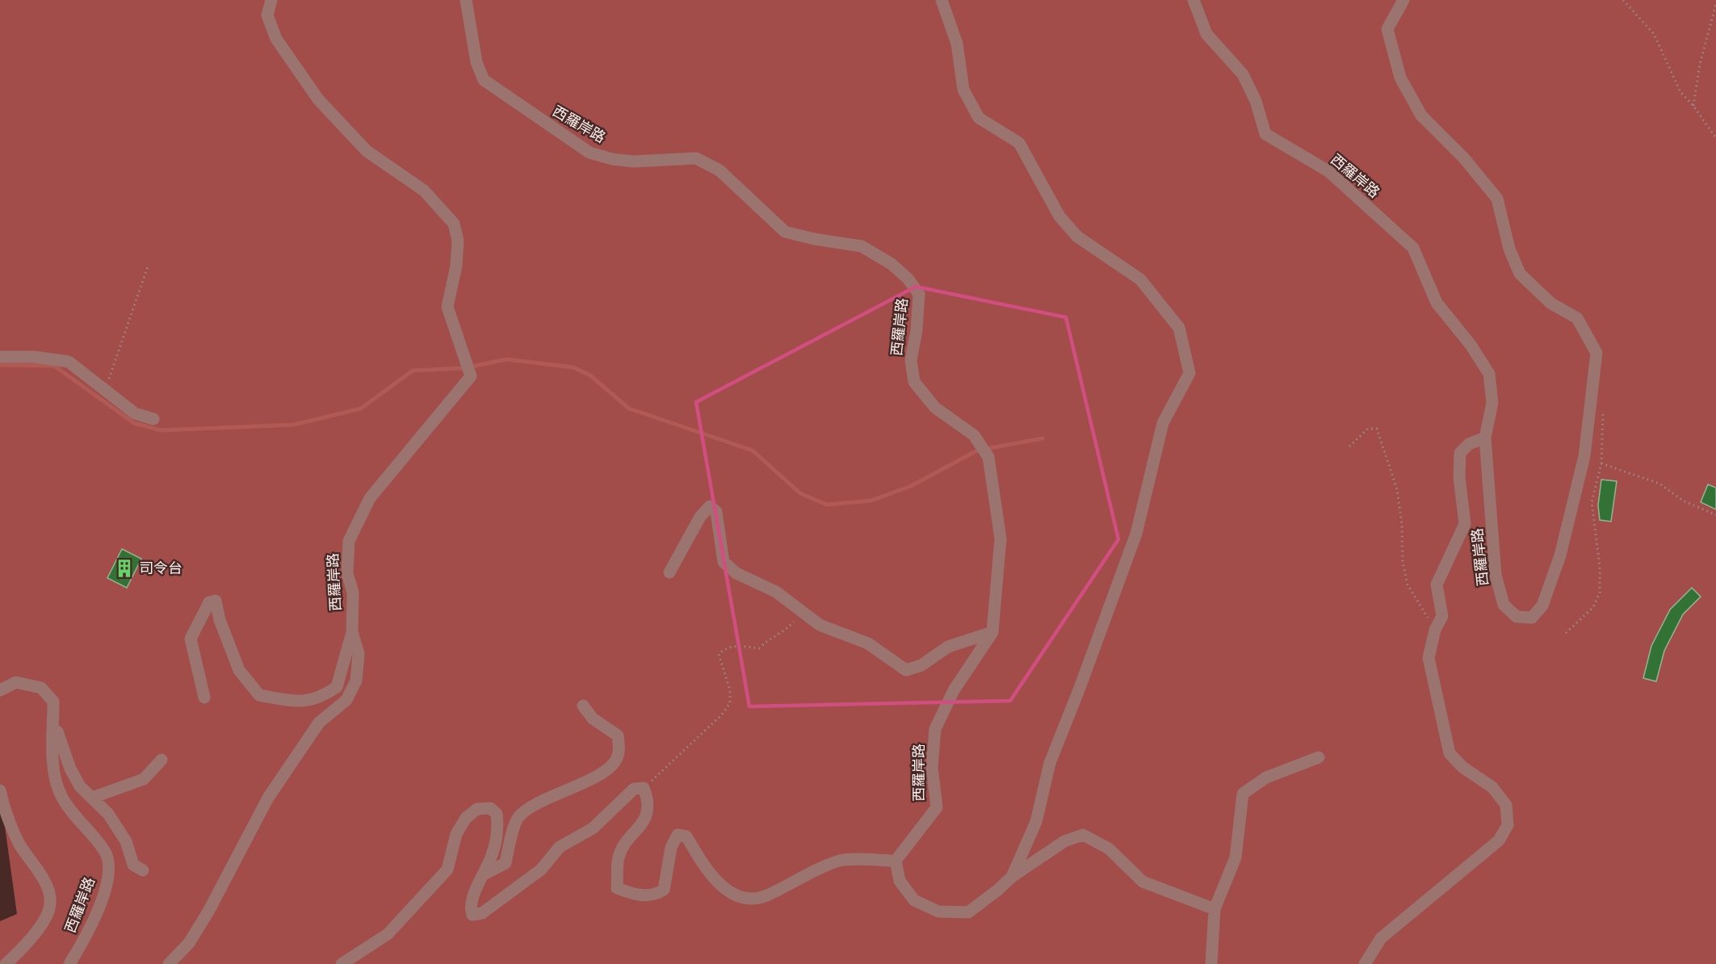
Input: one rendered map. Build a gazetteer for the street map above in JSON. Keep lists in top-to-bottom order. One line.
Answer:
{"streets":{"street":["西羅岸路"]},"places":{"building":["司令台"]}}
